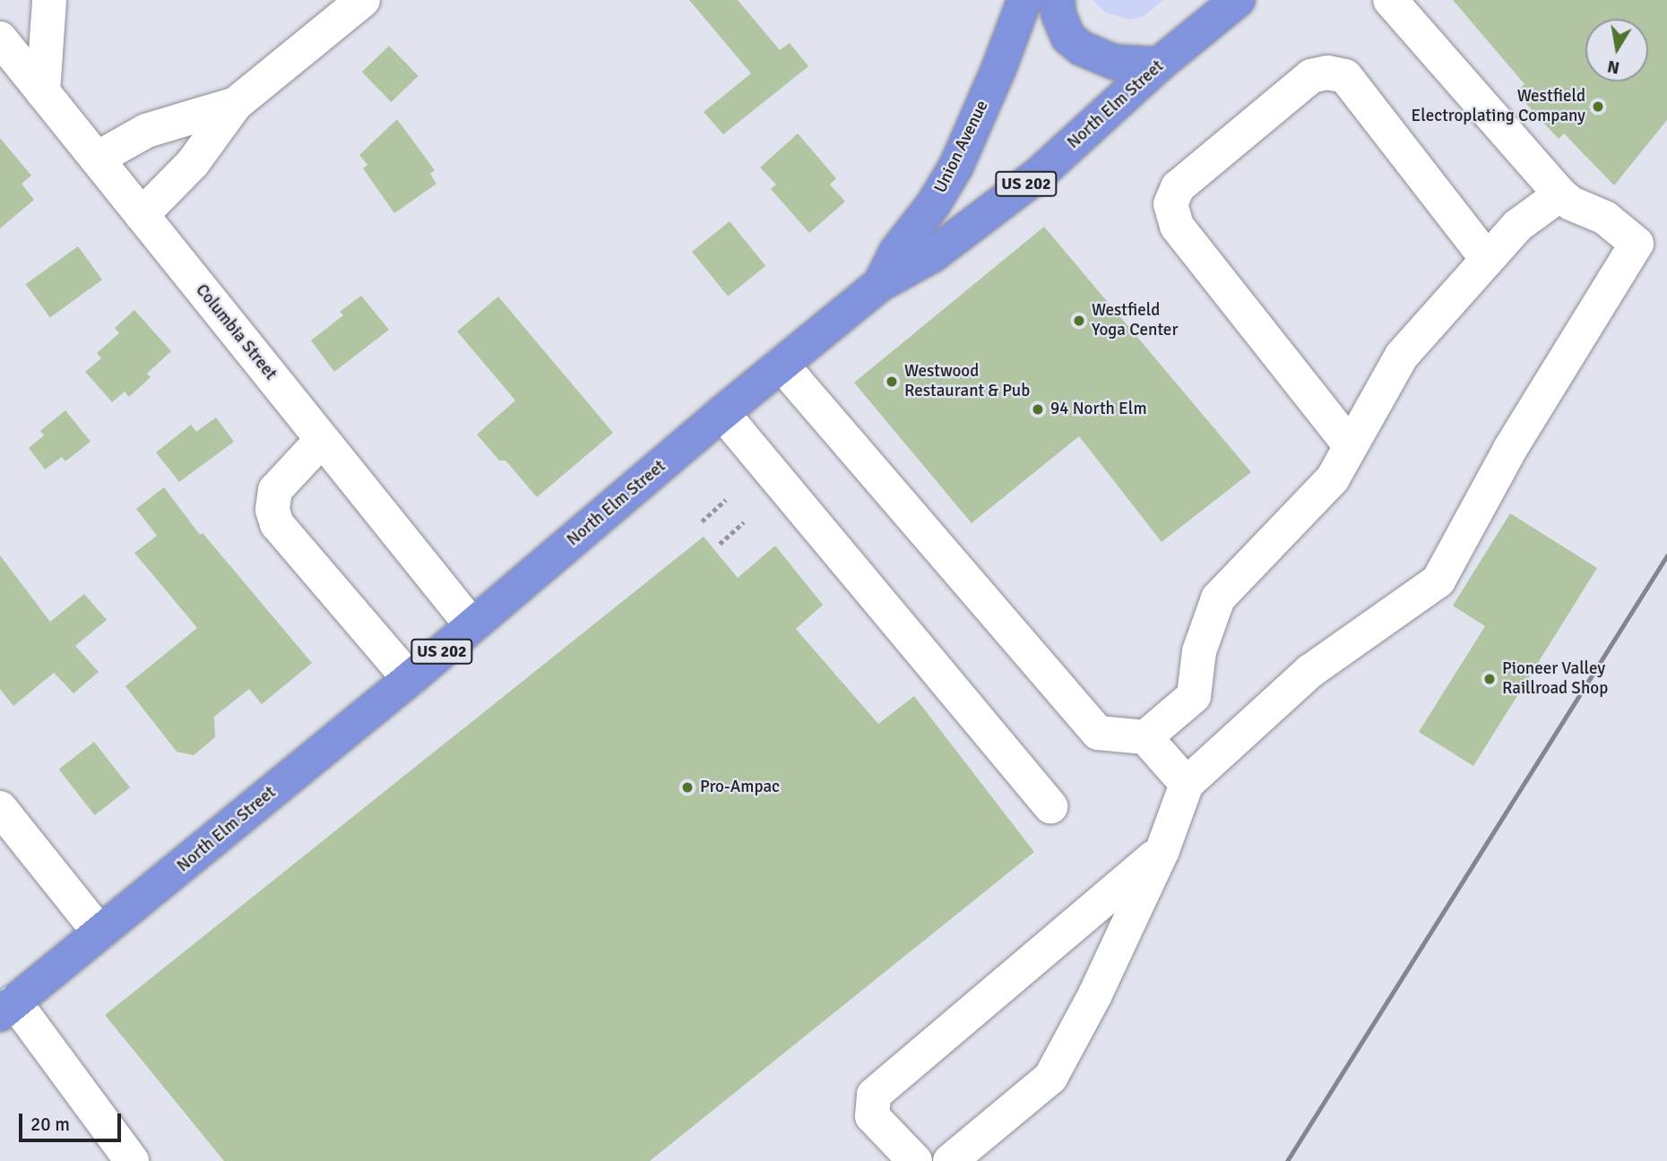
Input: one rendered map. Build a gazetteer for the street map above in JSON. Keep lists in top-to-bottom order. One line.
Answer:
{"streets":{"highway":["North Elm Street","Union Avenue","US 202"],"street":["Columbia Street"]},"crossings":[["North Elm Street","Union Avenue"],["North Elm Street","Columbia Street"]],"places":["Westfield Electroplating Company","Westfield Yoga Center","Westwood Restaurant & Pub","94 North Elm","Pioneer Valley Raillroad Shop","Pro-Ampac"],"scale_bar":"20 m","north":"bottom"}
